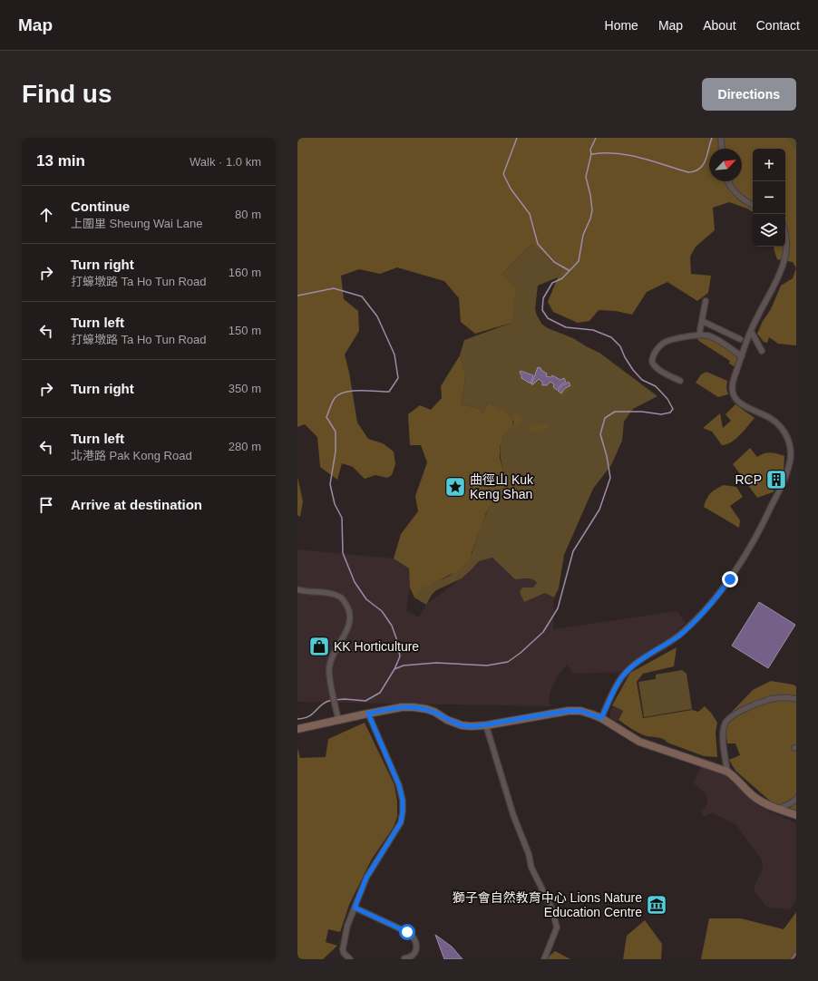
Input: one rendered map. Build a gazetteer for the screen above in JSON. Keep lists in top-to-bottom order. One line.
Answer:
{"places":{"building":["RCP"],"place":["曲徑山 Kuk Keng Shan"],"shop":["KK Horticulture"],"museum":["獅子會自然教育中心 Lions Nature Education Centre"]},"north":"top right","page":{"header":"Map","nav":["Home","Map","About","Contact"],"buttons":"Directions","title":"Find us","heading":["13 min","Walk · 1.0 km"],"map_buttons":["+","−"],"list":[["Continue","上圍里 Sheung Wai Lane","80 m"],["Turn right","打蠔墩路 Ta Ho Tun Road","160 m"],["Turn left","打蠔墩路 Ta Ho Tun Road","150 m"],["Turn right","350 m"],["Turn left","北港路 Pak Kong Road","280 m"],"Arrive at destination"]}}
